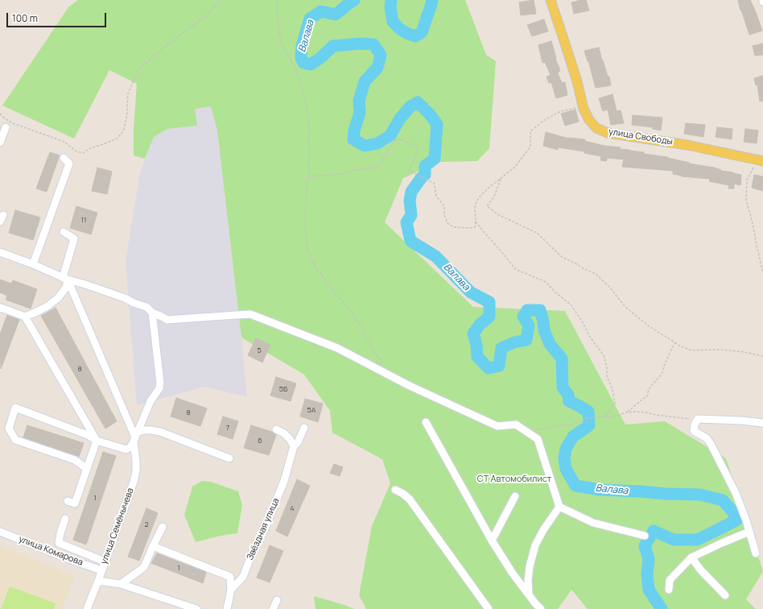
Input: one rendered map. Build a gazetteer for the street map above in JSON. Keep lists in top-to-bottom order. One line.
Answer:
{"streets":{"main road":["улица Свободы"],"street":["улица Семёнычева","Звёздная улица","улица Комарова"]},"crossings":[["улица Семёнычева","улица Комарова"]],"water":["Валава"],"parks":["СТ Автомобилист"],"house_numbers":["11","5","8","5Б","5А","8","7","6","1","4","2","1"],"scale_bar":"100 m"}
